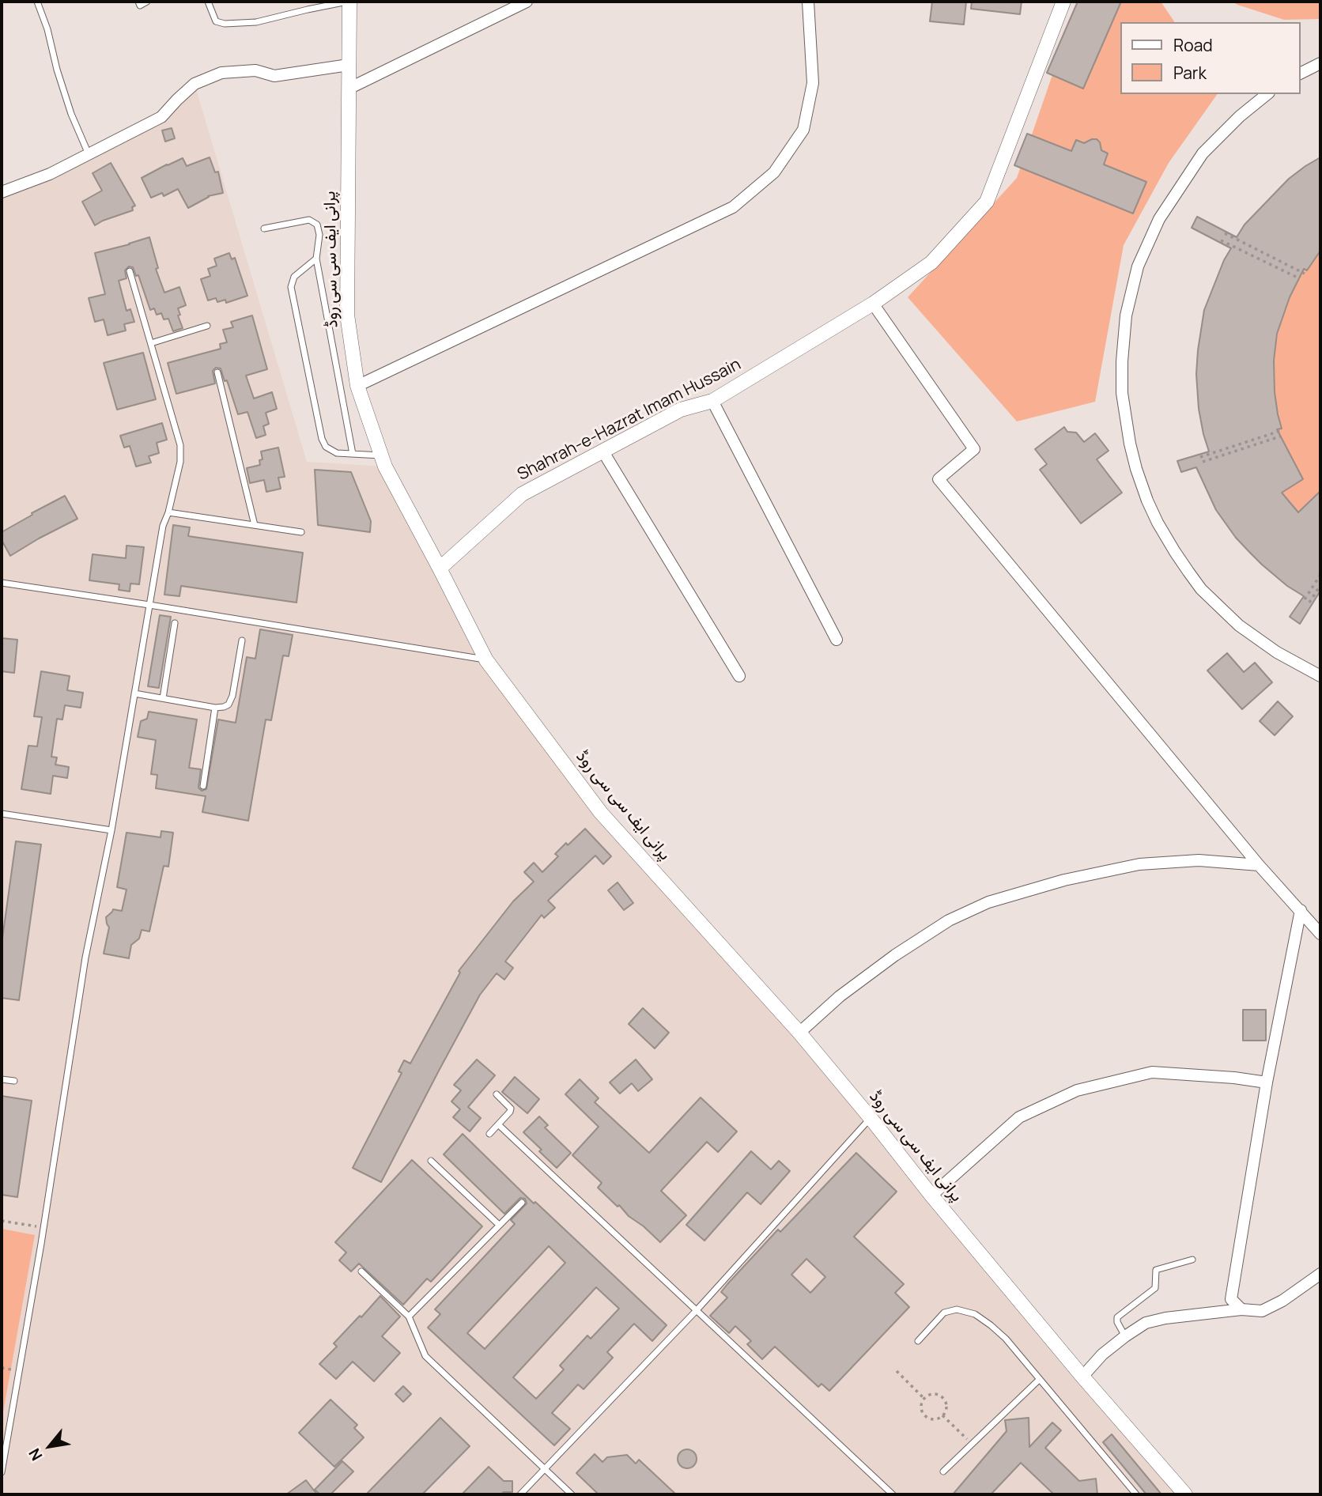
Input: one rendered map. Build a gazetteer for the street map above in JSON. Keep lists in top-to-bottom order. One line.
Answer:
{"streets":{"street":["پرانی ایف سی سی روڈ","Shahrah-e-Hazrat Imam Hussain"]},"crossings":[["پرانی ایف سی سی روڈ","Shahrah-e-Hazrat Imam Hussain"]],"legend":["Road","Park"],"north":"bottom left"}
